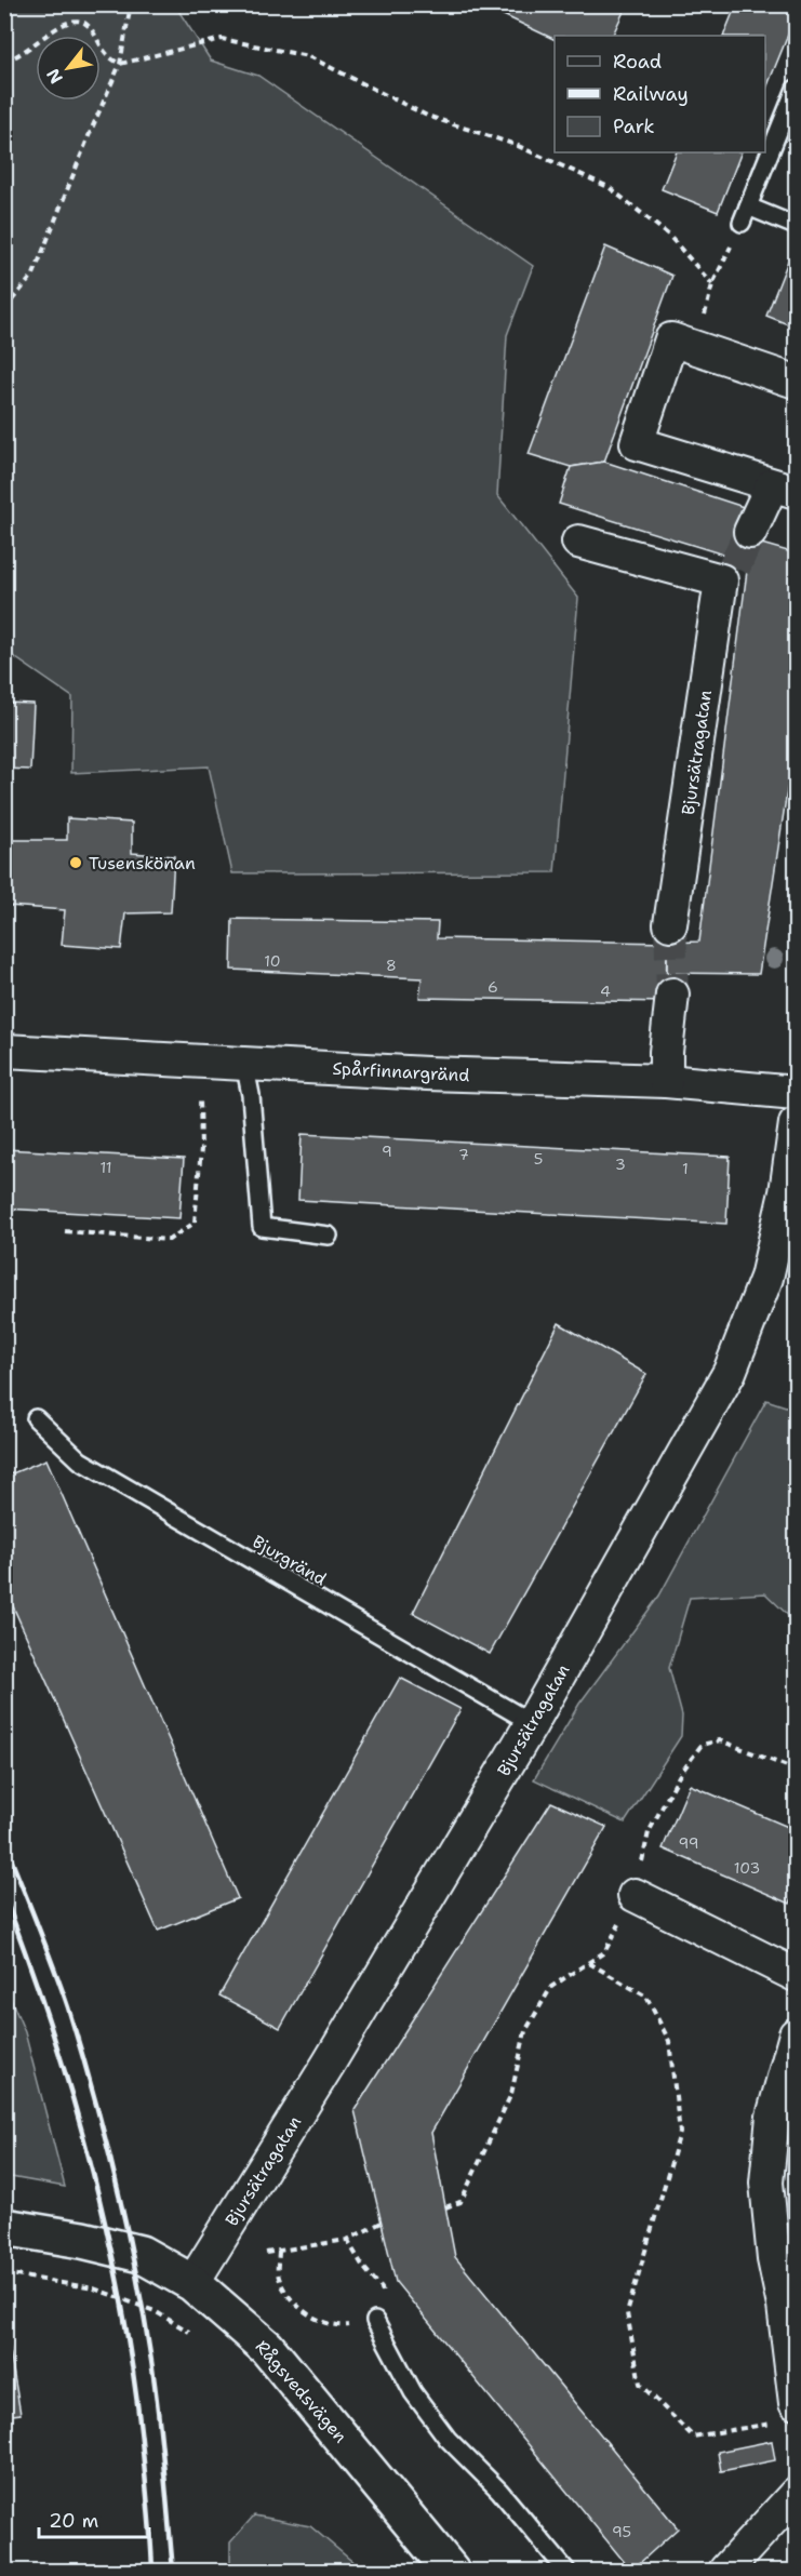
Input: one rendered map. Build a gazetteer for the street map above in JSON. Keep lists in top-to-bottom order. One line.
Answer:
{"streets":{"street":["Bjursätragatan","Spårfinnargränd","Rågsvedsvägen"],"lane":["Bjurgränd"]},"crossings":[["Bjursätragatan","Bjurgränd"],["Bjursätragatan","Rågsvedsvägen"]],"places":["Tusenskönan"],"house_numbers":["10","8","6","4","9","7","5","3","11","1","99","103","95"],"legend":["Road","Railway","Park"],"scale_bar":"20 m","north":"bottom left"}
